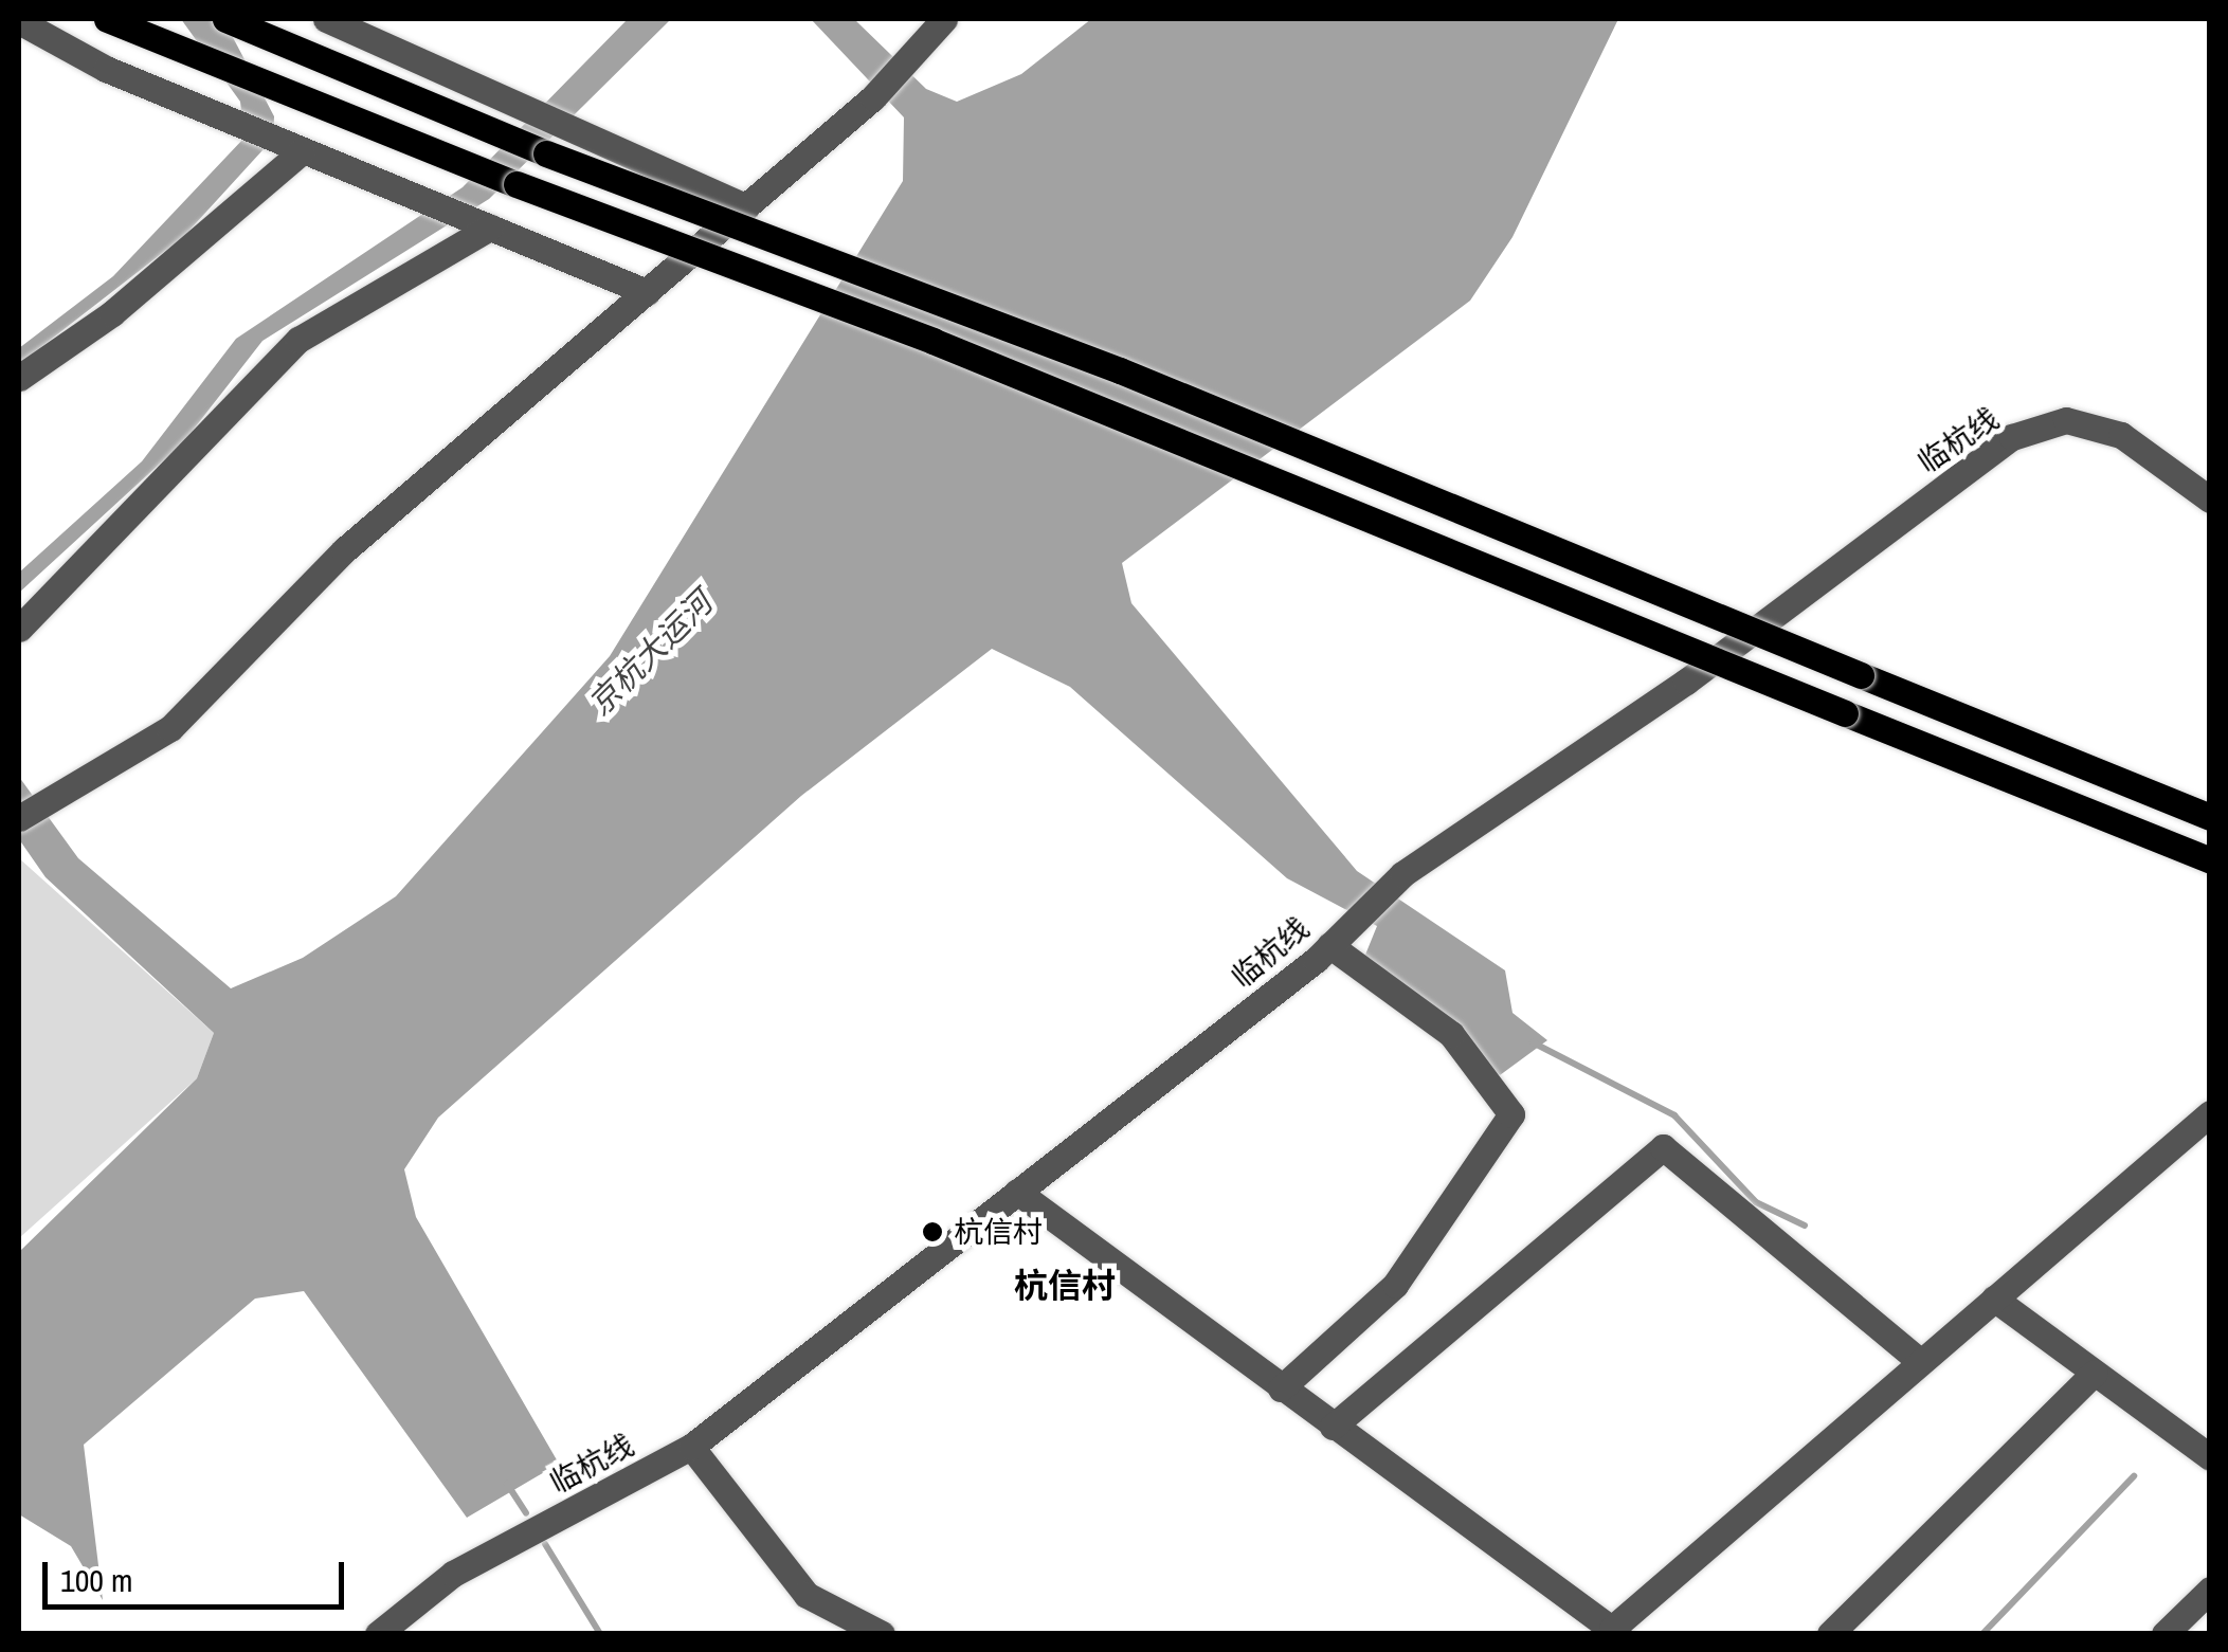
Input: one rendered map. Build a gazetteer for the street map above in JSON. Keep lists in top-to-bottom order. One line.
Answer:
{"streets":{"street":["临杭线"]},"districts":["杭信村"],"water":["京杭大运河"],"places":["杭信村"],"scale_bar":"100 m"}
